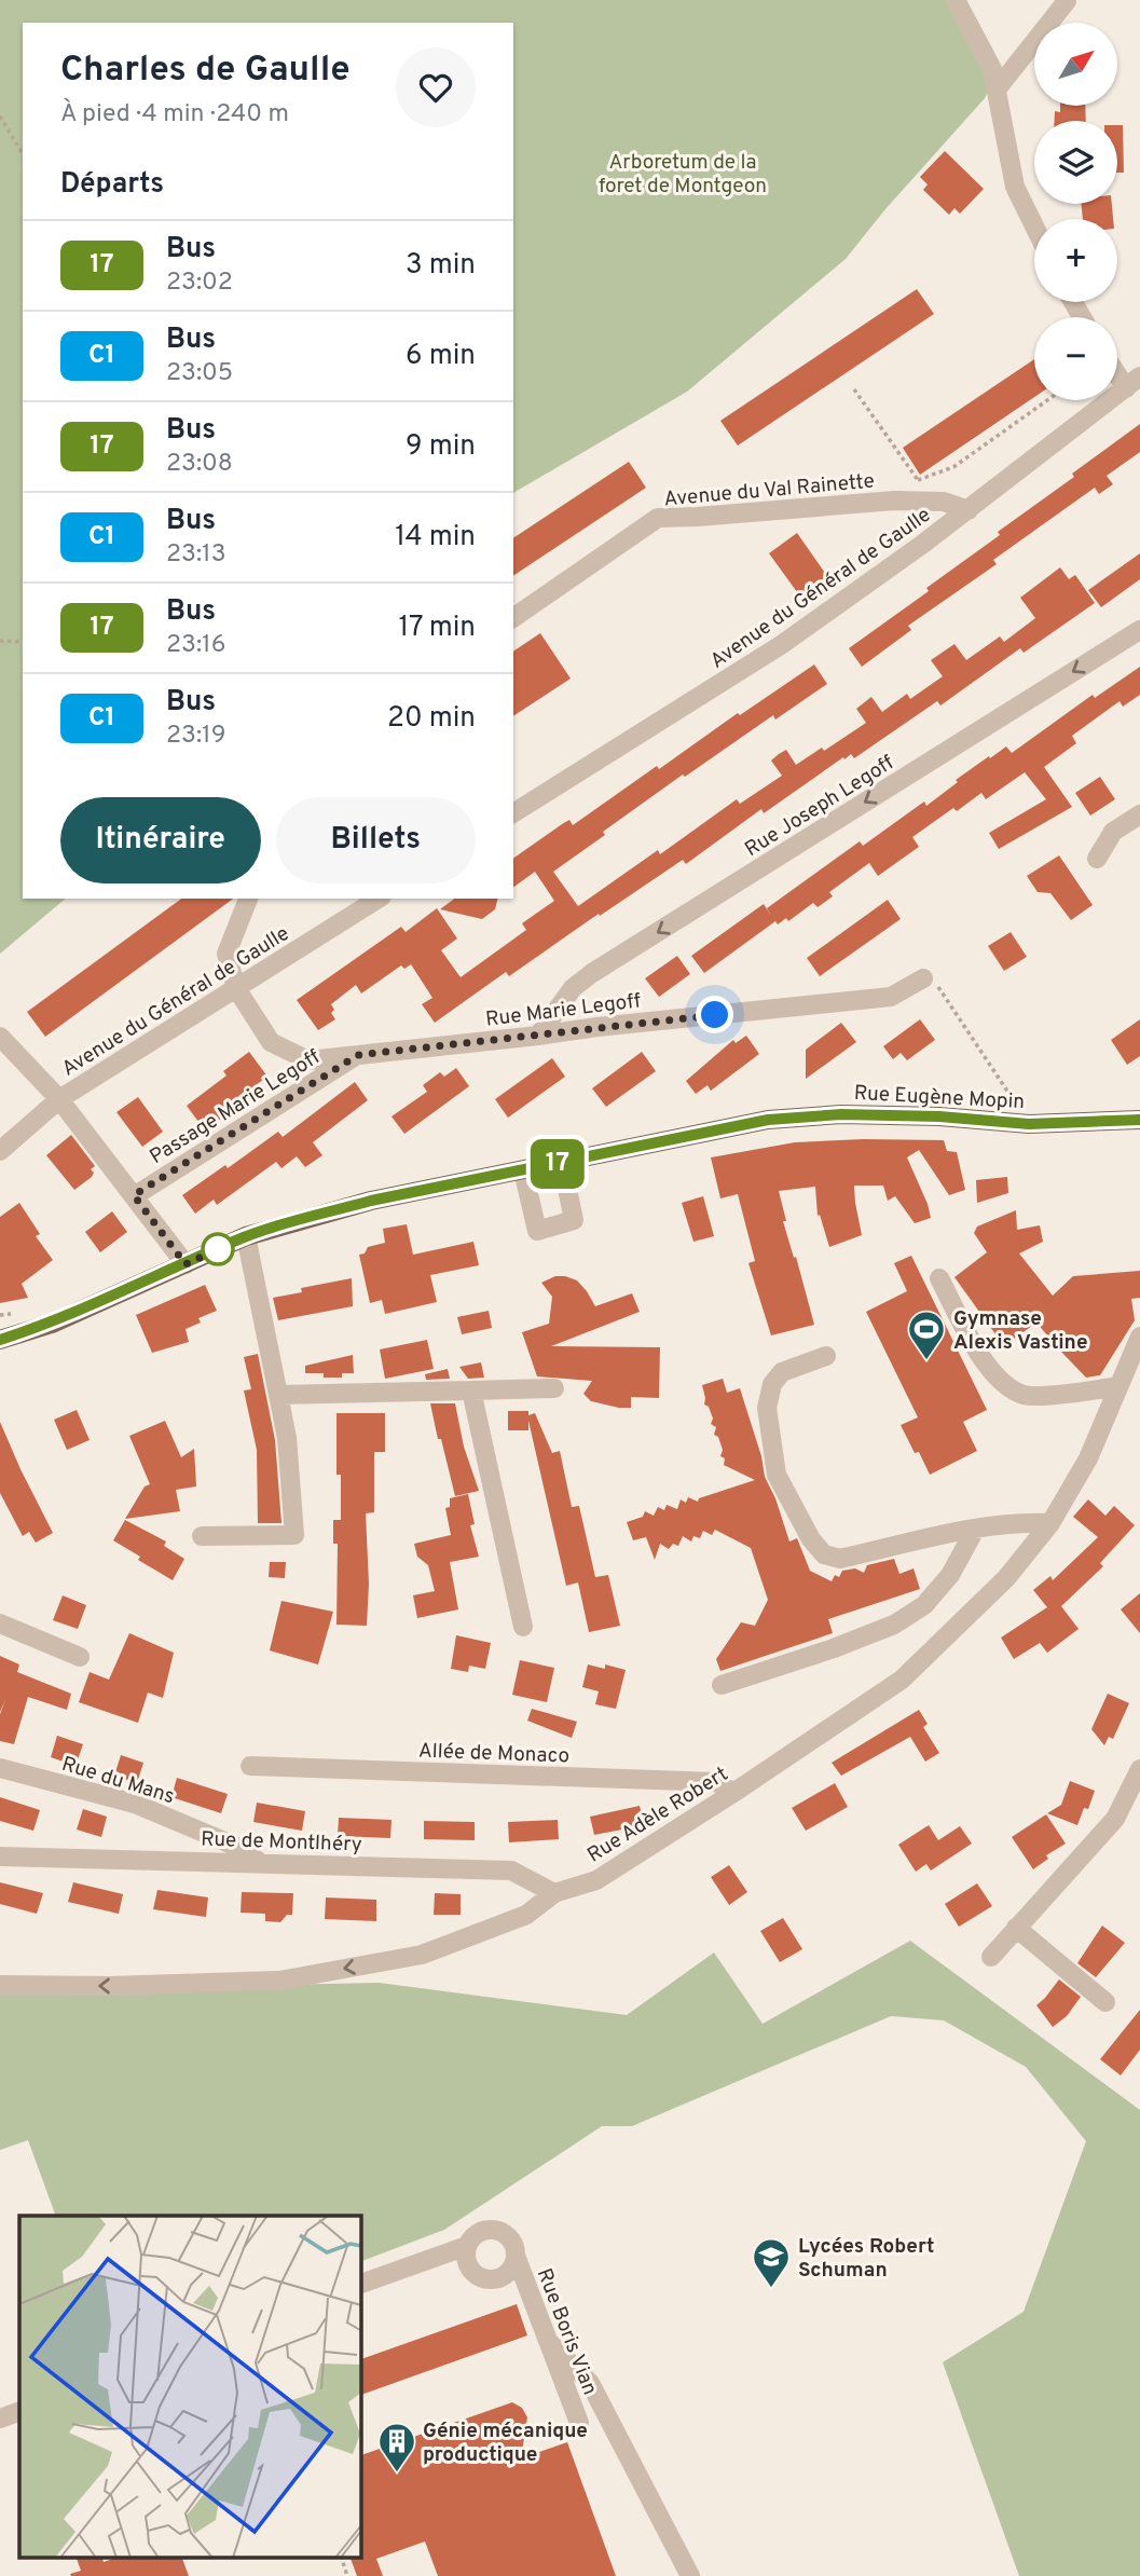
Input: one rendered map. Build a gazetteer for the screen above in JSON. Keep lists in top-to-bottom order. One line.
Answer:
{"streets":{"main road":["Rue Eugène Mopin"],"street":["Avenue du Val Rainette","Avenue du Général de Gaulle","Rue Joseph Legoff","Rue Marie Legoff","Passage Marie Legoff","Allée de Monaco","Rue du Mans","Rue Adèle Robert","Rue de Montlhéry","Rue Boris Vian"]},"crossings":[["Avenue du Val Rainette","Avenue du Général de Gaulle"],["Avenue du Général de Gaulle","Rue Marie Legoff"],["Rue Joseph Legoff","Rue Marie Legoff"],["Rue Marie Legoff","Passage Marie Legoff"],["Allée de Monaco","Rue Adèle Robert"],["Rue du Mans","Rue de Montlhéry"],["Rue Adèle Robert","Rue de Montlhéry"]],"one_way":["Rue Joseph Legoff","Rue Adèle Robert"],"parks":["Arboretum de la foret de Montgeon"],"places":{"sports":["Gymnase Alexis Vastine"],"school or university":["Lycées Robert Schuman"],"building":["Génie mécanique productique"]},"lines":["bus line 17"],"north":"top right","page":{"on_map":"17","map_buttons":["+","−"],"heading":[["Charles de Gaulle","À pied · 4 min · 240 m"],"Départs"],"list":[{"mark":"17","name":"Bus","note":"23:02","value":"3 min"},{"mark":"C1","name":"Bus","note":"23:05","value":"6 min"},{"mark":"17","name":"Bus","note":"23:08","value":"9 min"},{"mark":"C1","name":"Bus","note":"23:13","value":"14 min"},{"mark":"17","name":"Bus","note":"23:16","value":"17 min"},{"mark":"C1","name":"Bus","note":"23:19","value":"20 min"}],"buttons":["Itinéraire","Billets"]}}
